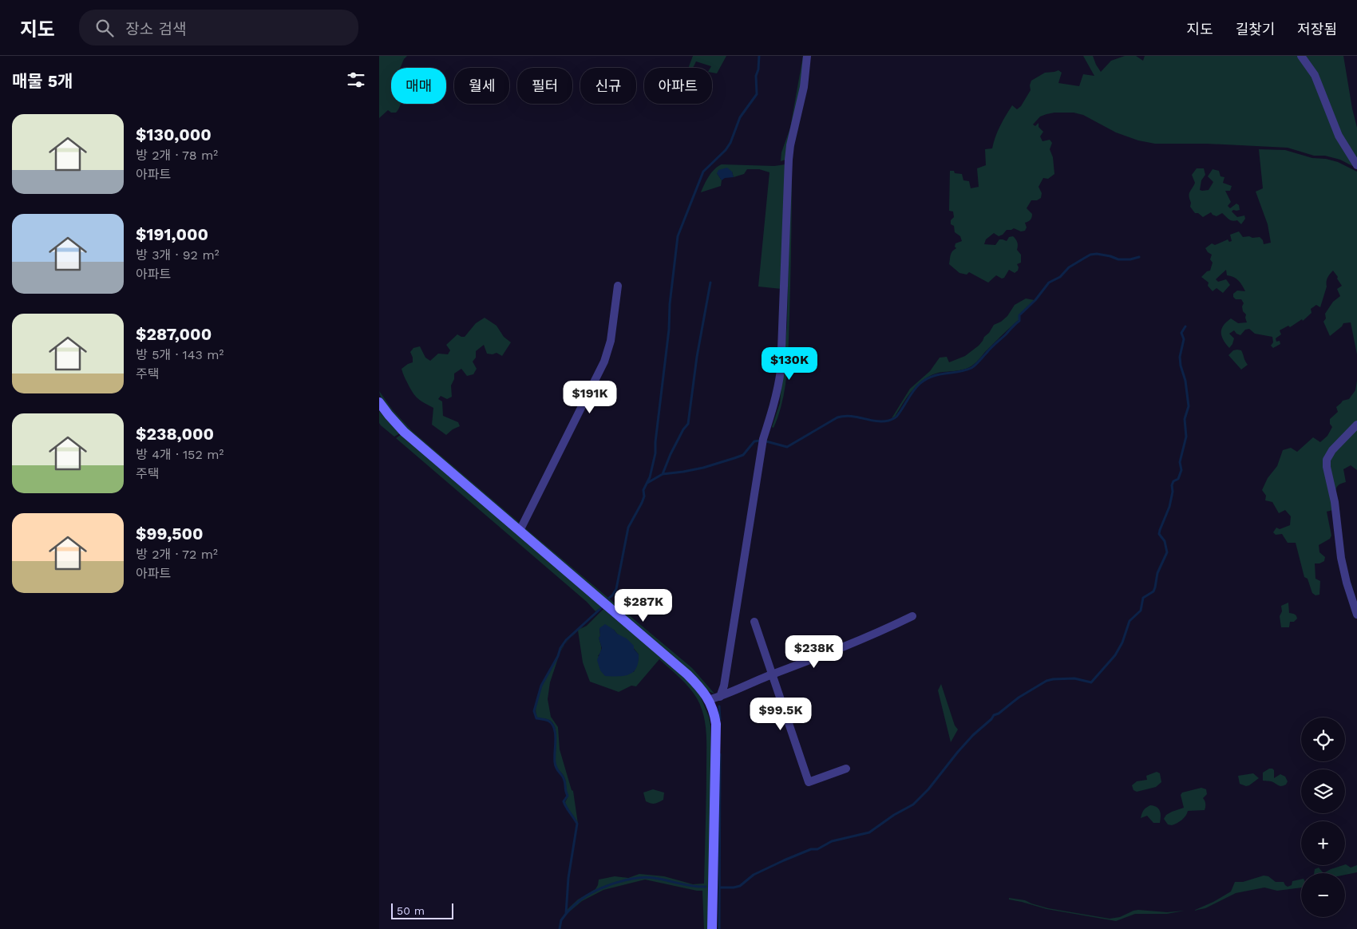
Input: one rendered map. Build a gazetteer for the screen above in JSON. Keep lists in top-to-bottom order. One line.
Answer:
{"scale_bar":"50 m","page":{"header":"지도","search":"장소 검색","nav":["지도","길찾기","저장됨"],"heading":"매물 5개","chip":["매매","월세","필터","신규","아파트"],"list":[{"name":"$130,000","note":"방 2개 · 78 m² · 아파트"},{"name":"$191,000","note":"방 3개 · 92 m² · 아파트"},{"name":"$287,000","note":"방 5개 · 143 m² · 주택"},{"name":"$238,000","note":"방 4개 · 152 m² · 주택"},{"name":"$99,500","note":"방 2개 · 72 m² · 아파트"}],"price":["$130K","$191K","$287K","$238K","$99.5K"],"map_buttons":["+","−"],"scale":"50 m"}}
